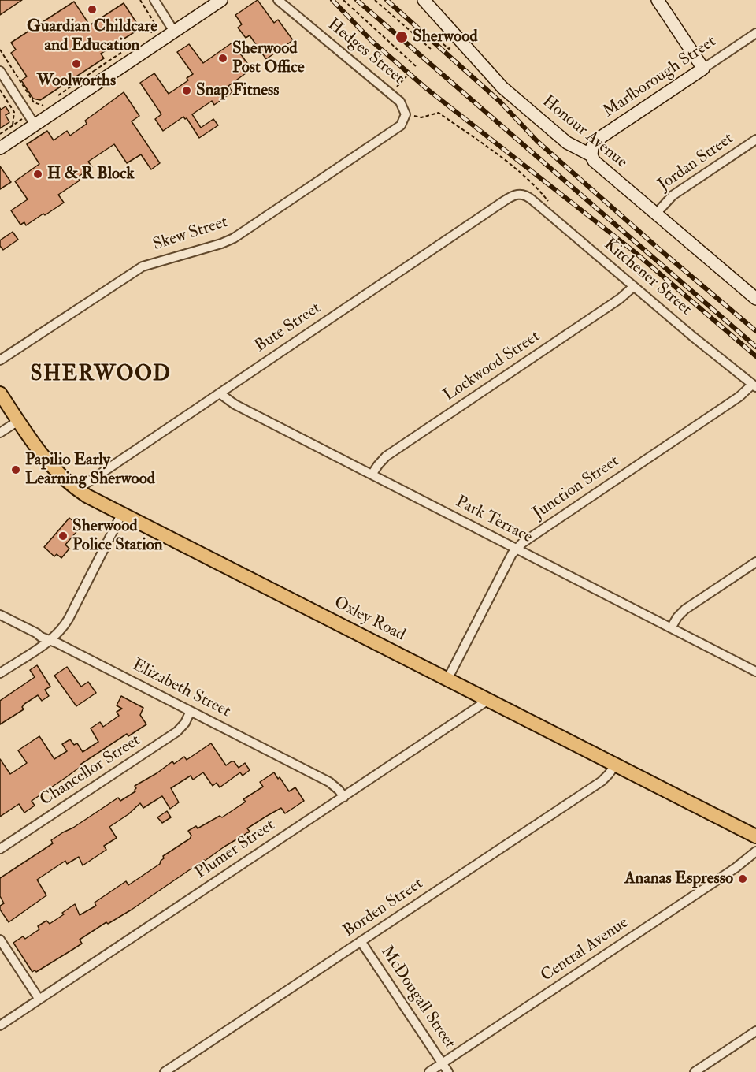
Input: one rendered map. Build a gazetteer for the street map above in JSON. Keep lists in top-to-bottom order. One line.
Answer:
{"streets":{"main road":["Oxley Road"],"street":["Hedges Street","Marlborough Street","Honour Avenue","Jordan Street","Skew Street","Kitchener Street","Bute Street","Lockwood Street","Junction Street","Park Terrace","Elizabeth Street","Chancellor Street","Plumer Street","Borden Street","Central Avenue","McDougall Street"]},"crossings":[["Hedges Street","Skew Street"],["Marlborough Street","Honour Avenue"],["Honour Avenue","Jordan Street"],["Kitchener Street","Bute Street"],["Kitchener Street","Lockwood Street"],["Kitchener Street","Junction Street"],["Bute Street","Park Terrace"],["Bute Street","Oxley Road"],["Lockwood Street","Park Terrace"],["Junction Street","Park Terrace"],["Junction Street","Oxley Road"],["Oxley Road","Plumer Street"],["Oxley Road","Borden Street"],["Elizabeth Street","Chancellor Street"],["Elizabeth Street","Plumer Street"],["Borden Street","McDougall Street"],["Central Avenue","McDougall Street"]],"districts":["SHERWOOD"],"places":["Guardian Childcare and Education","Sherwood","Sherwood Post Office","Woolworths","Snap Fitness","H & R Block","Papilio Early Learning Sherwood","Sherwood Police Station","Ananas Espresso"]}
